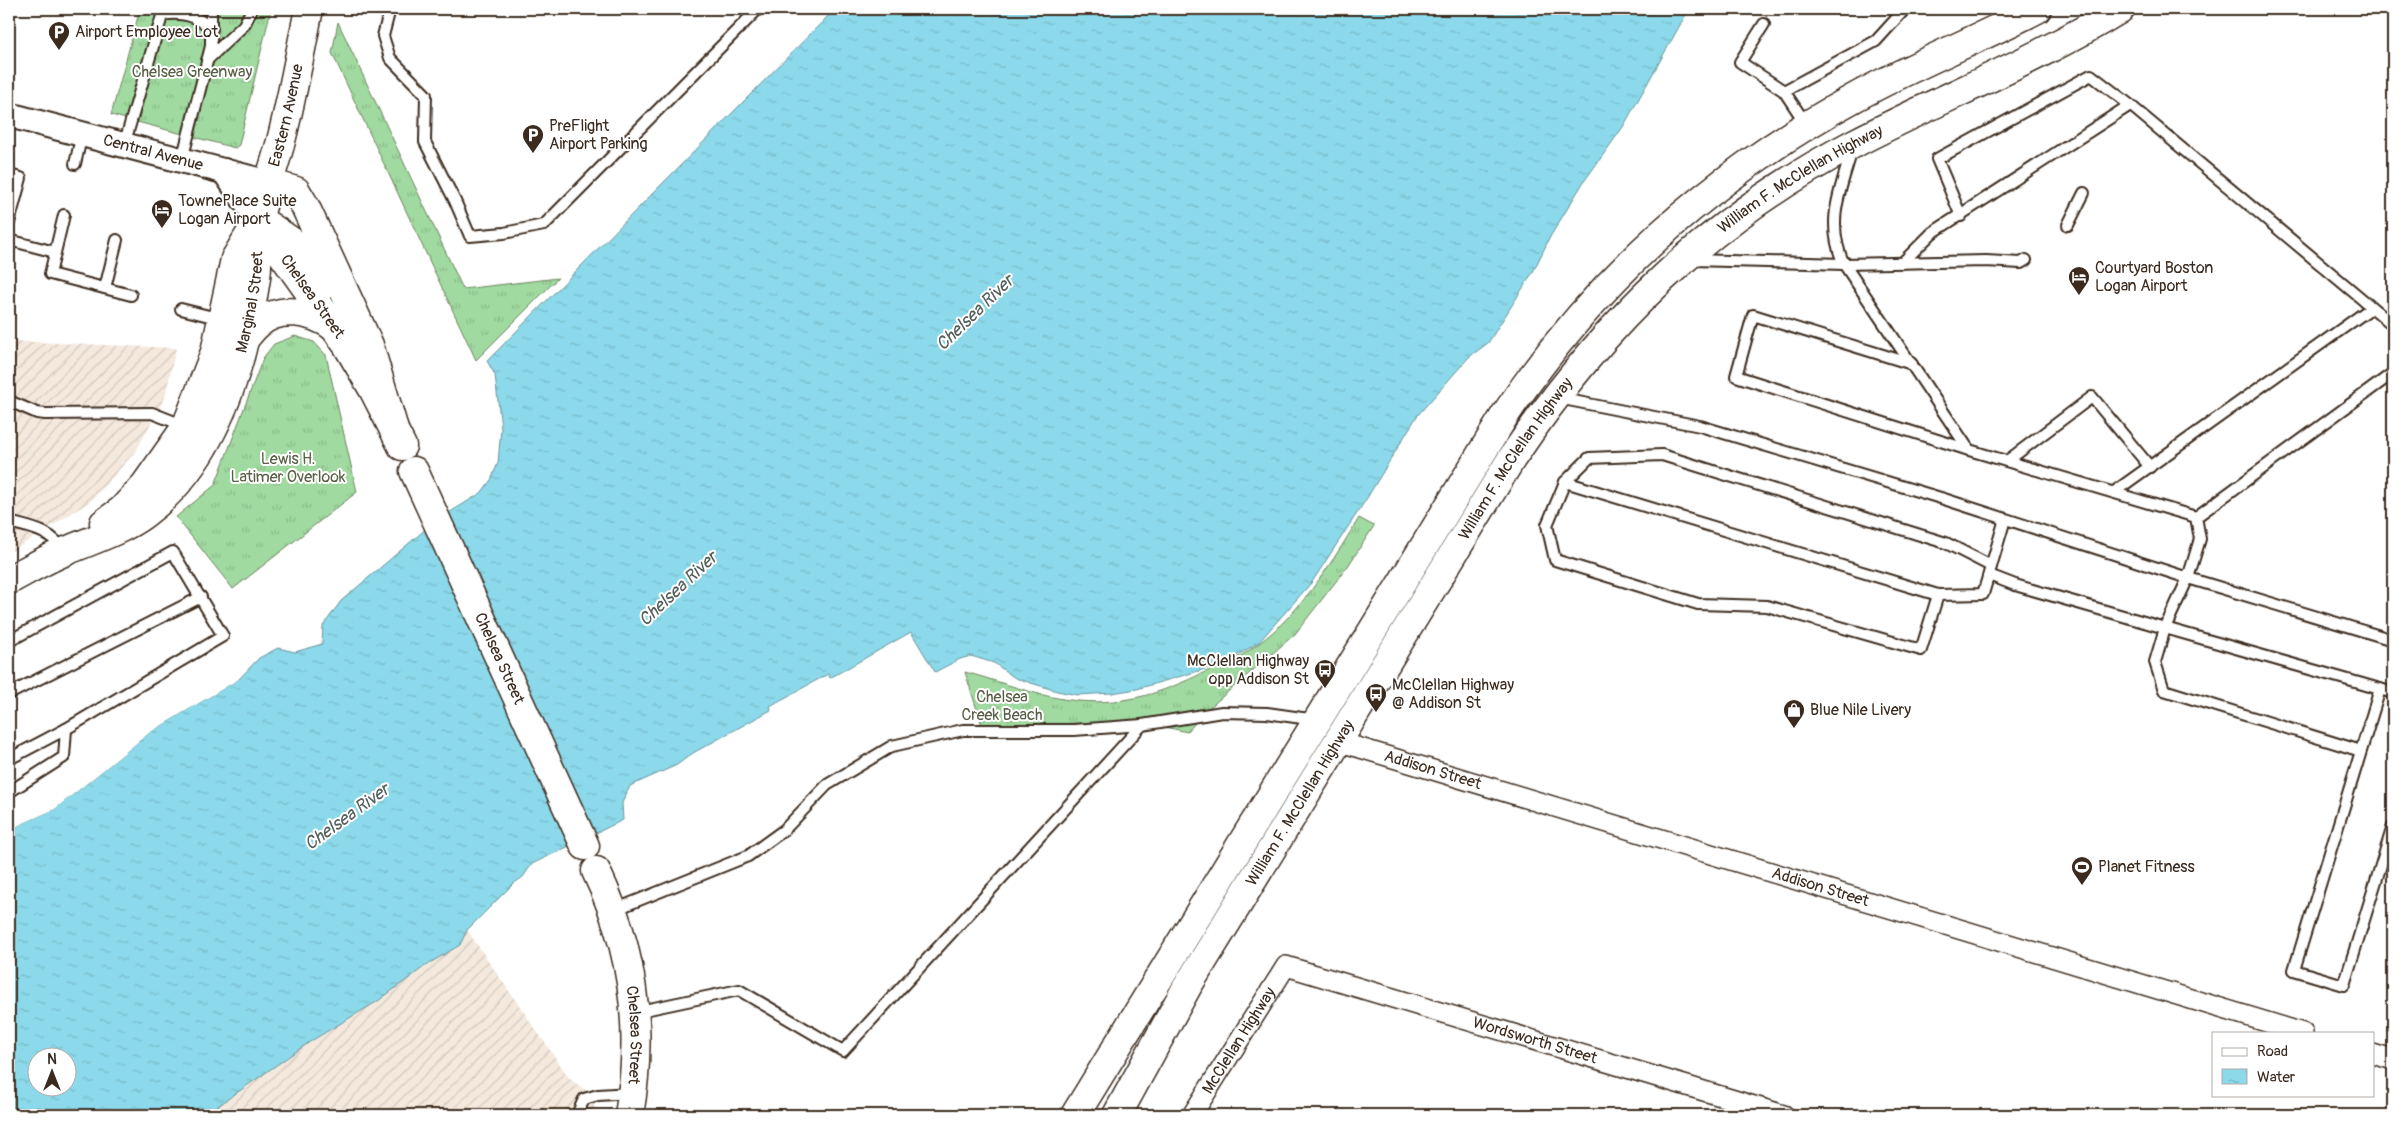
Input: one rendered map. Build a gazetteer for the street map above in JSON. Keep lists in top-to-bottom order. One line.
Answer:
{"streets":{"main road":["Eastern Avenue","Central Avenue","William F. McClellan Highway","Chelsea Street","Marginal Street"],"street":["Addison Street","McClellan Highway","Wordsworth Street"]},"crossings":[["Eastern Avenue","Central Avenue"],["Eastern Avenue","Chelsea Street"],["Eastern Avenue","Marginal Street"],["Central Avenue","Chelsea Street"],["William F. McClellan Highway","Addison Street"],["Chelsea Street","Marginal Street"],["McClellan Highway","Wordsworth Street"]],"water":["Chelsea River"],"parks":["Chelsea Greenway","Lewis H. Latimer Overlook","Chelsea Creek Beach"],"places":{"parking":["Airport Employee Lot","PreFlight Airport Parking"],"hotel":["TownePlace Suite Logan Airport","Courtyard Boston Logan Airport"],"bus stop":["McClellan Highway opp Addison St","McClellan Highway @ Addison St"],"shop":["Blue Nile Livery"],"sports":["Planet Fitness"]},"legend":["Road","Water"],"north":"top"}
